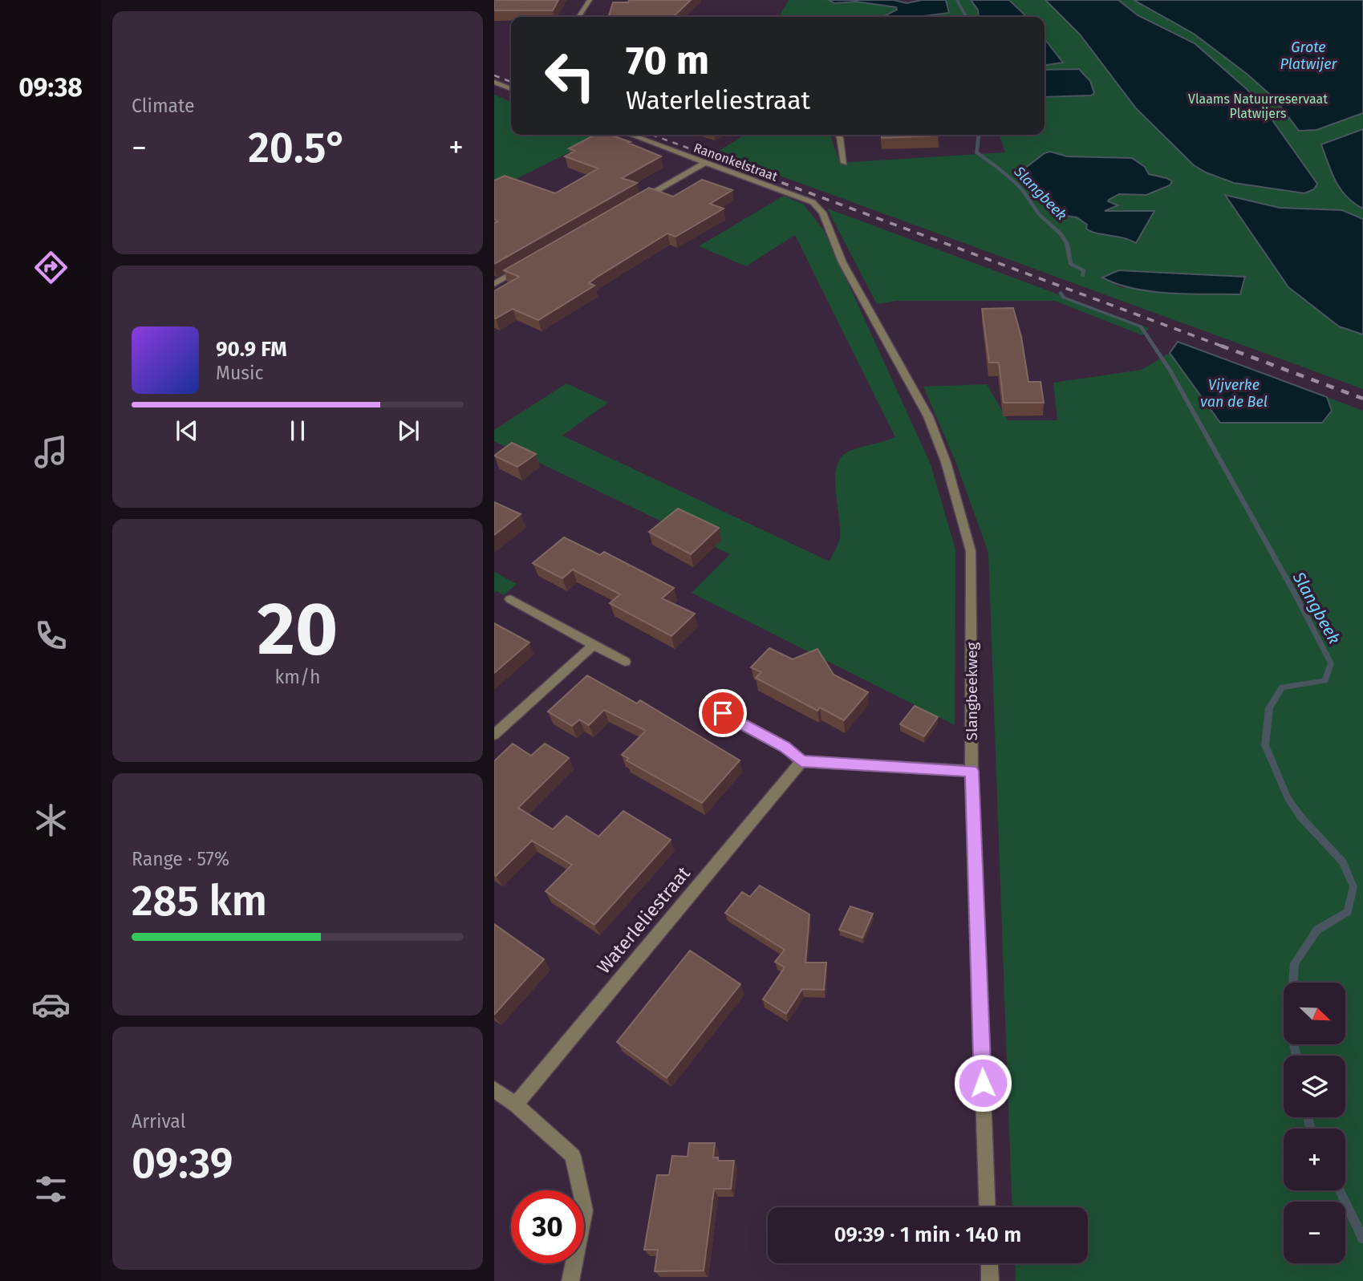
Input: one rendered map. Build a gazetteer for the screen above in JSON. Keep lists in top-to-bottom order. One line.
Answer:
{"streets":{"street":["Ranonkelstraat","Slangbeekweg","Waterleliestraat"]},"crossings":[["Ranonkelstraat","Slangbeekweg"]],"water":["Grote Platwijer","Slangbeek","Vijverke van de Bel"],"parks":["Vlaams Natuurreservaat Platwijers"],"north":"bottom right","page":{"tabs":"09:38","tile":["Climate",["20","km/h"],["Range · 57%","285 km"],["Arrival","09:39"]],"turn":["70 m","Waterleliestraat"],"heat":["−","20.5°","+"],"song":["90.9 FM","Music"],"map_buttons":["+","−"],"limit":"30","trip":"09:39 · 1 min · 140 m"}}
